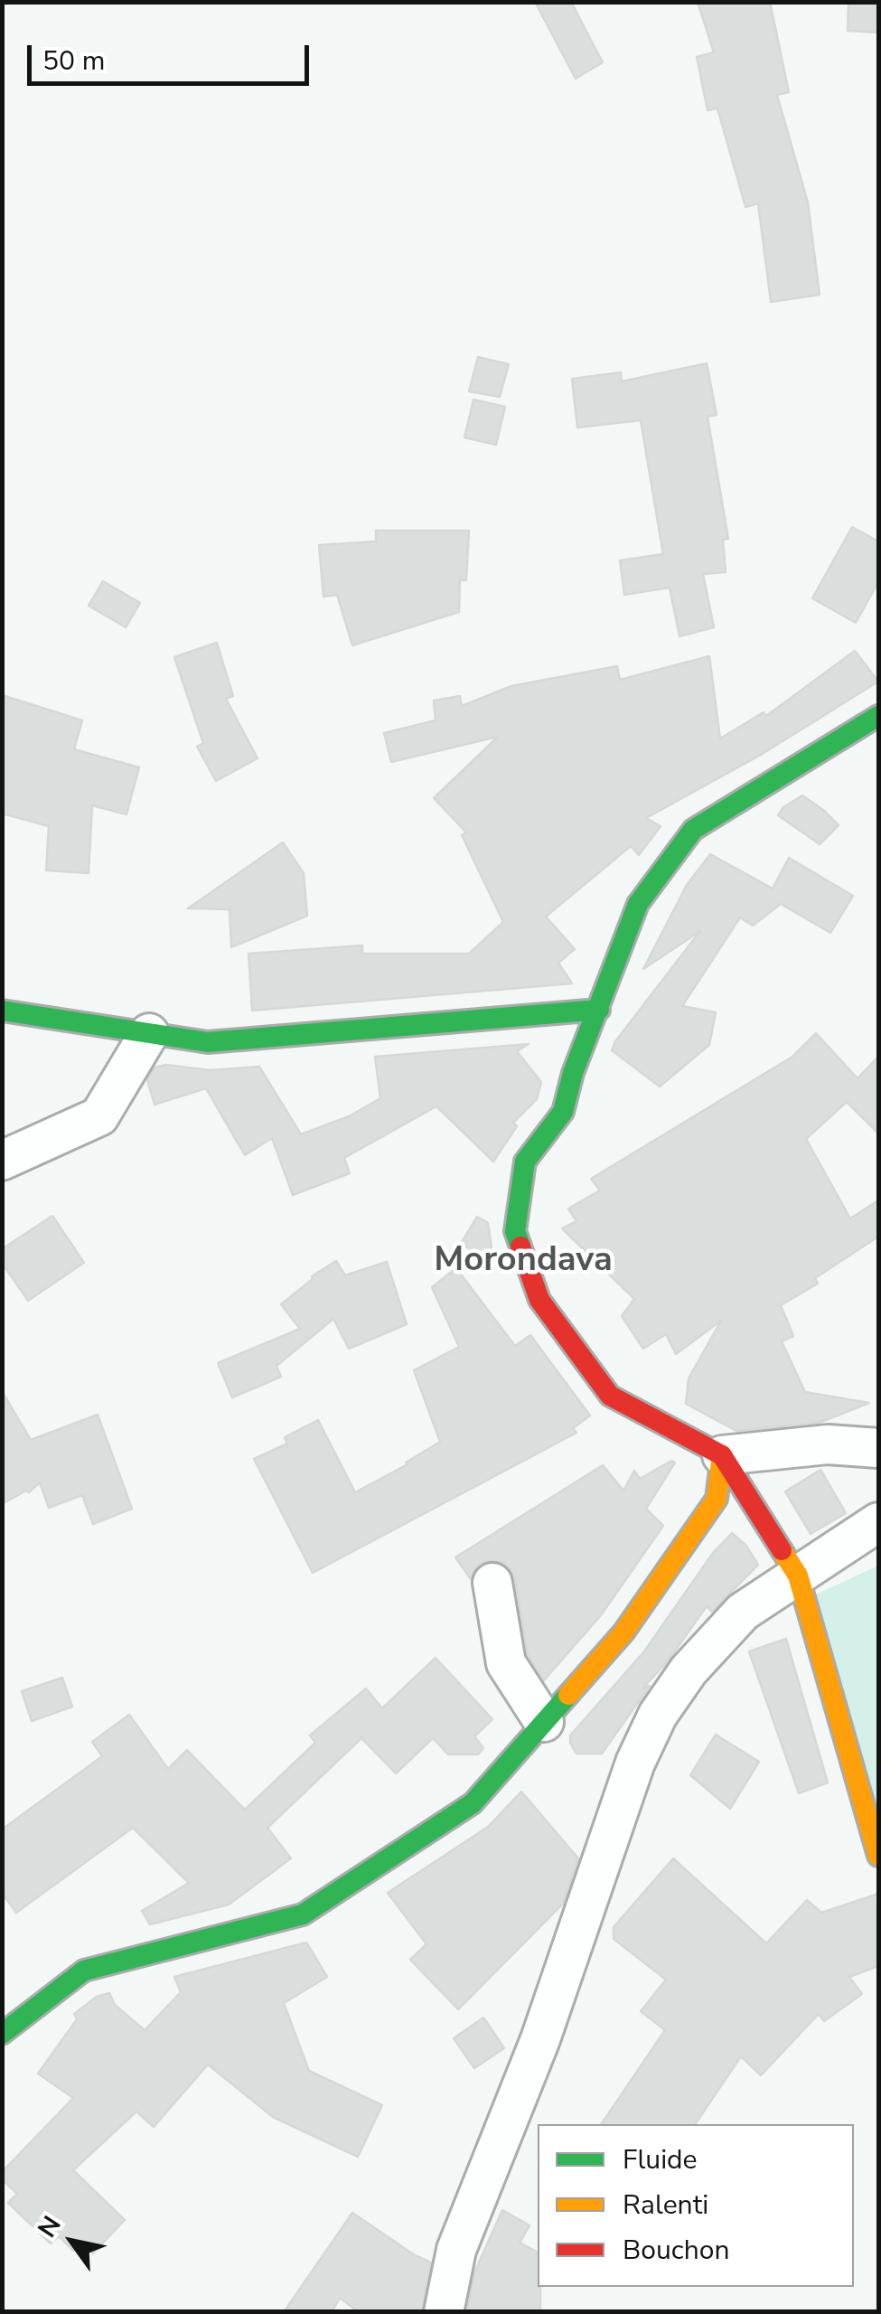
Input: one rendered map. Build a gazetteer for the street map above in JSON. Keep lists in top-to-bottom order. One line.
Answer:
{"districts":["Morondava"],"legend":["Fluide","Ralenti","Bouchon"],"scale_bar":"50 m","north":"top left"}
